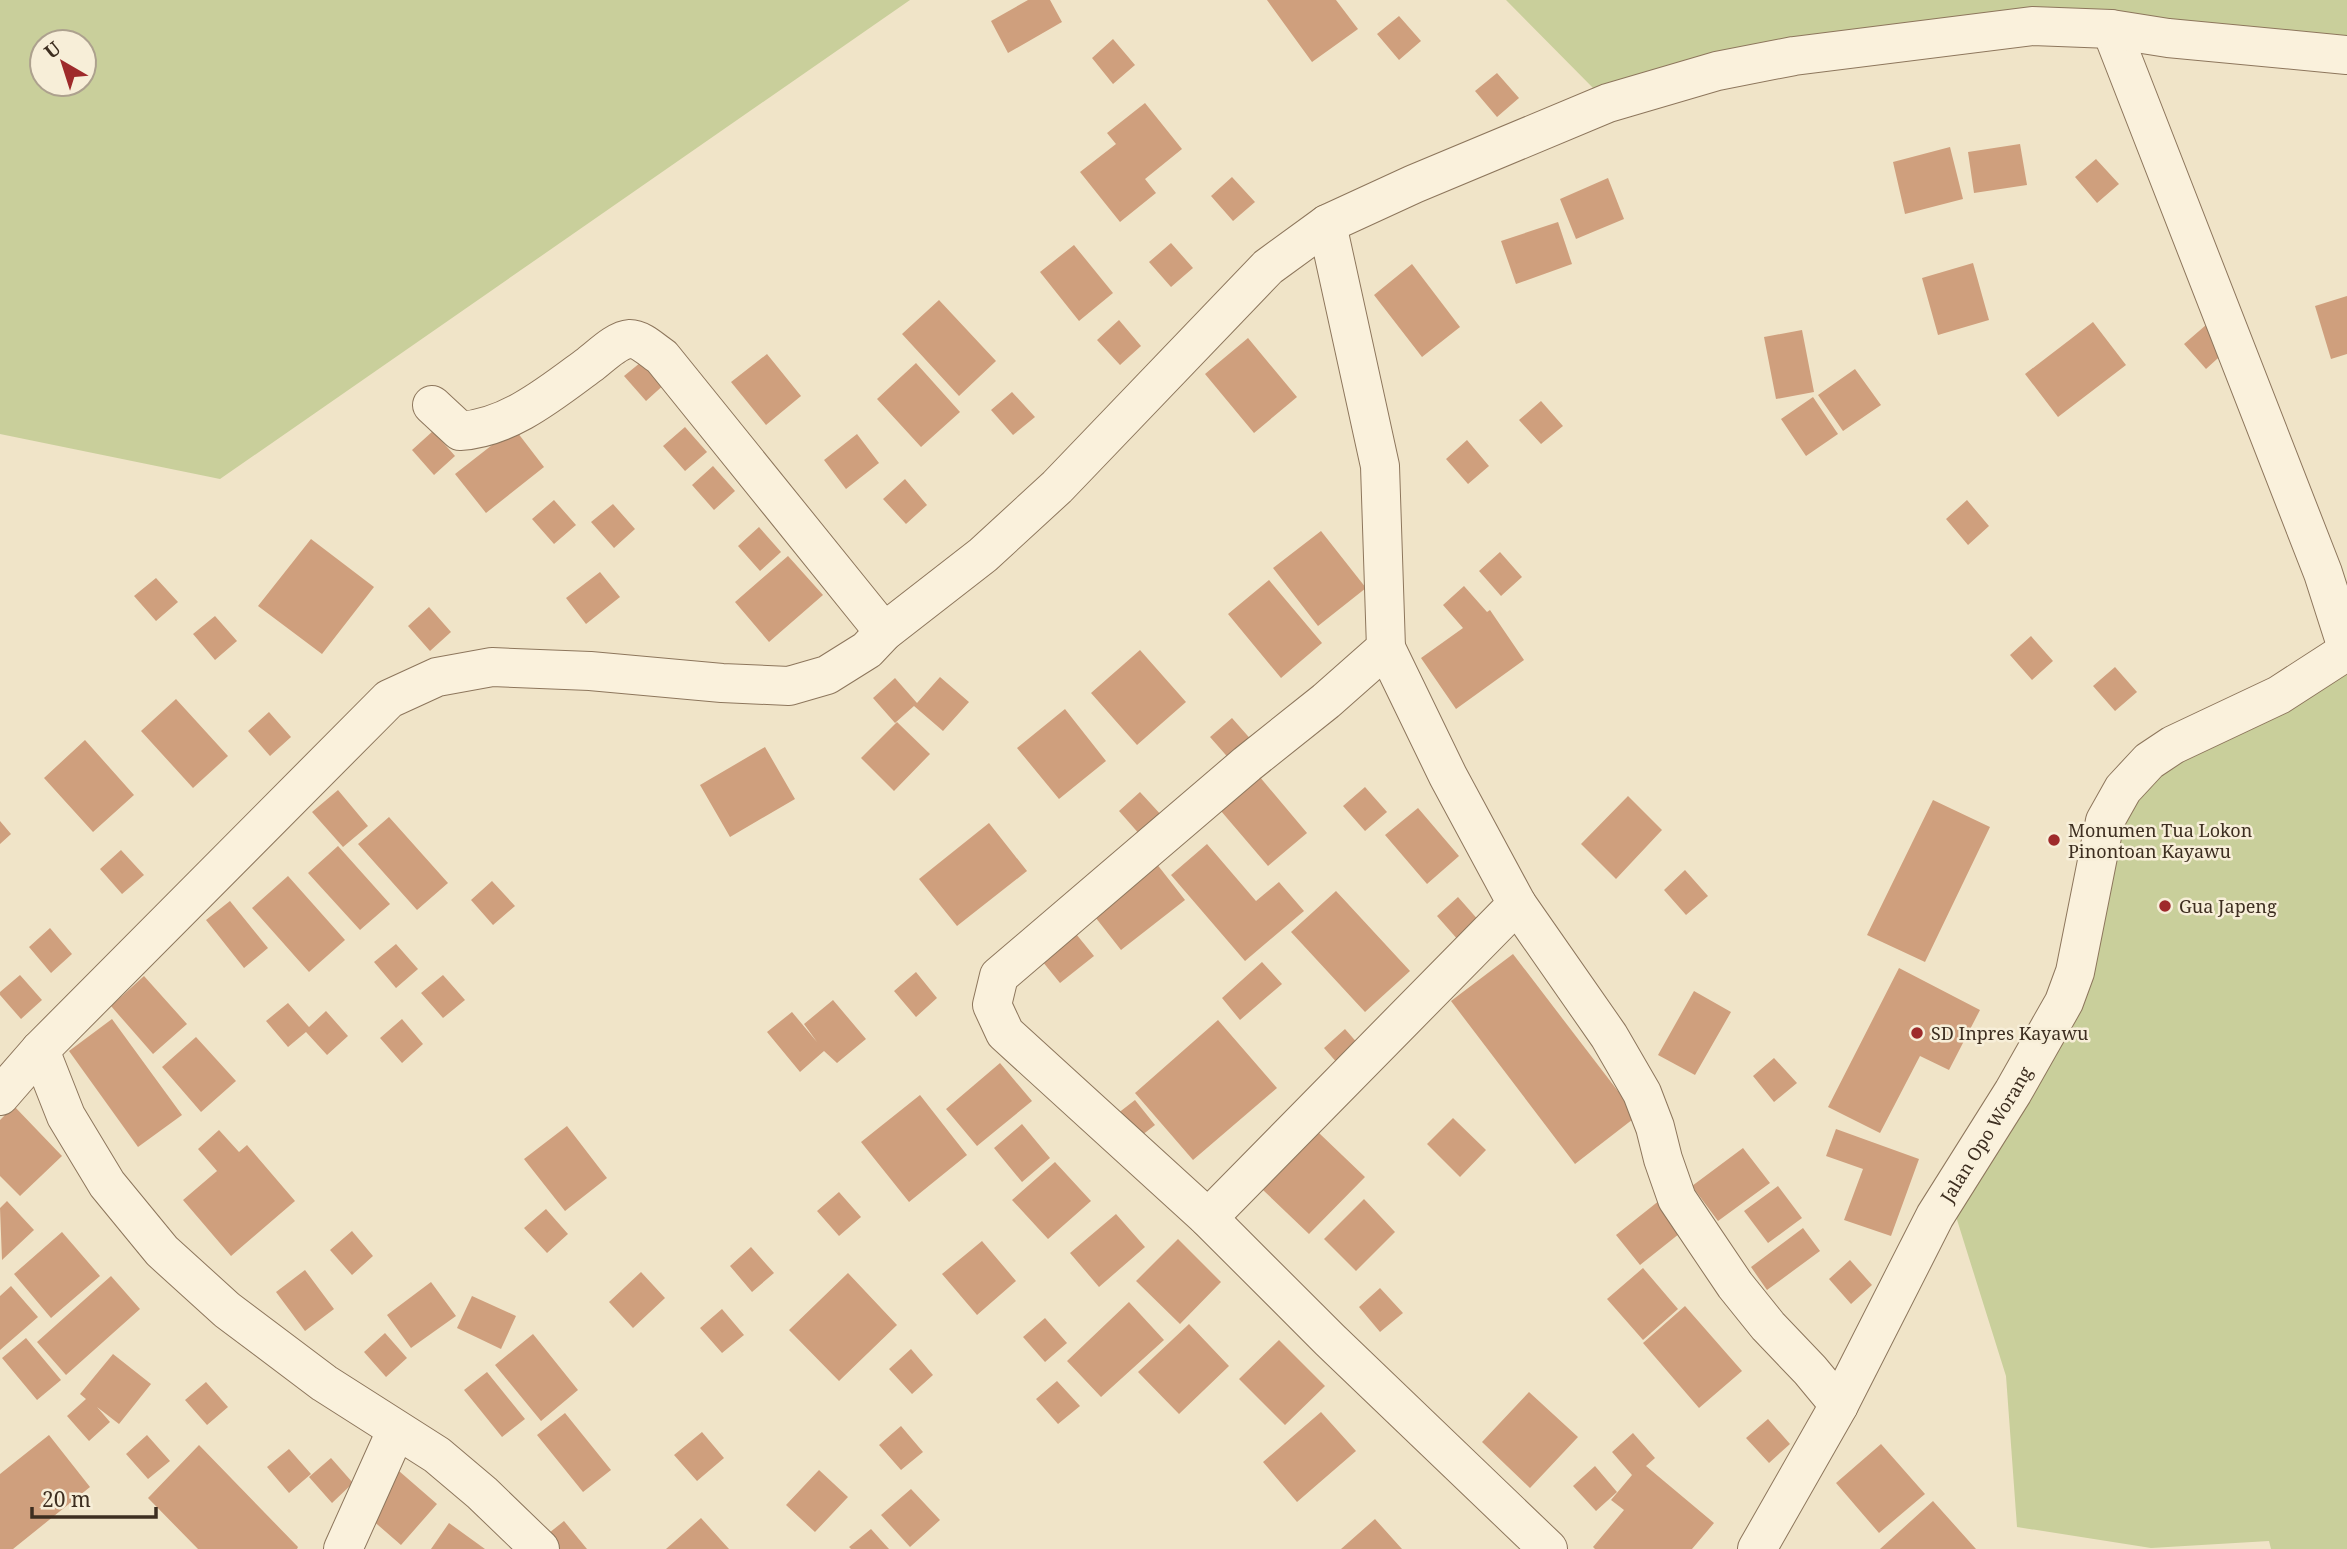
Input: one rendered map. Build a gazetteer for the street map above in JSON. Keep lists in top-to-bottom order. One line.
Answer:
{"streets":{"street":["Jalan Opo Worang"]},"places":["Monumen Tua Lokon Pinontoan Kayawu","Gua Japeng","SD Inpres Kayawu"],"scale_bar":"20 m","north":"top left"}
